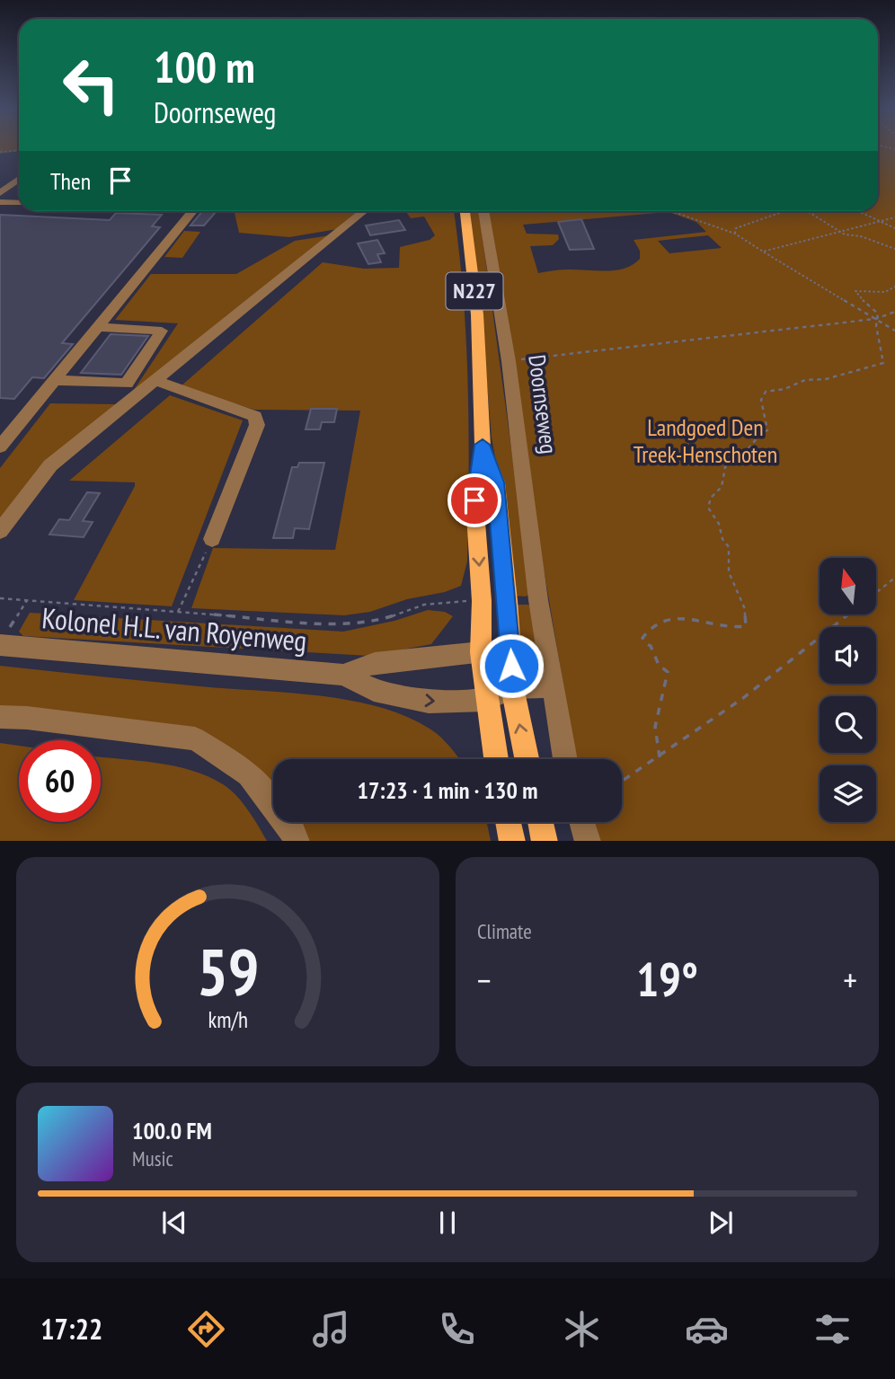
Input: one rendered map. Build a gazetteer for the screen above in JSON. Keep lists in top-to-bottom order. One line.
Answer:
{"streets":{"main road":["N227"],"street":["Doornseweg","Kolonel H.L. van Royenweg"]},"crossings":[["N227","Kolonel H.L. van Royenweg"]],"parks":["Landgoed Den Treek-Henschoten"],"north":"top","page":{"turn":["100 m","Doornseweg"],"then":"Then","limit":"60","trip":"17:23 · 1 min · 130 m","tile":"Climate","heat":["−","19°","+"],"song":["100.0 FM","Music"],"tabs":"17:22","gauge":["59","km/h"]}}
